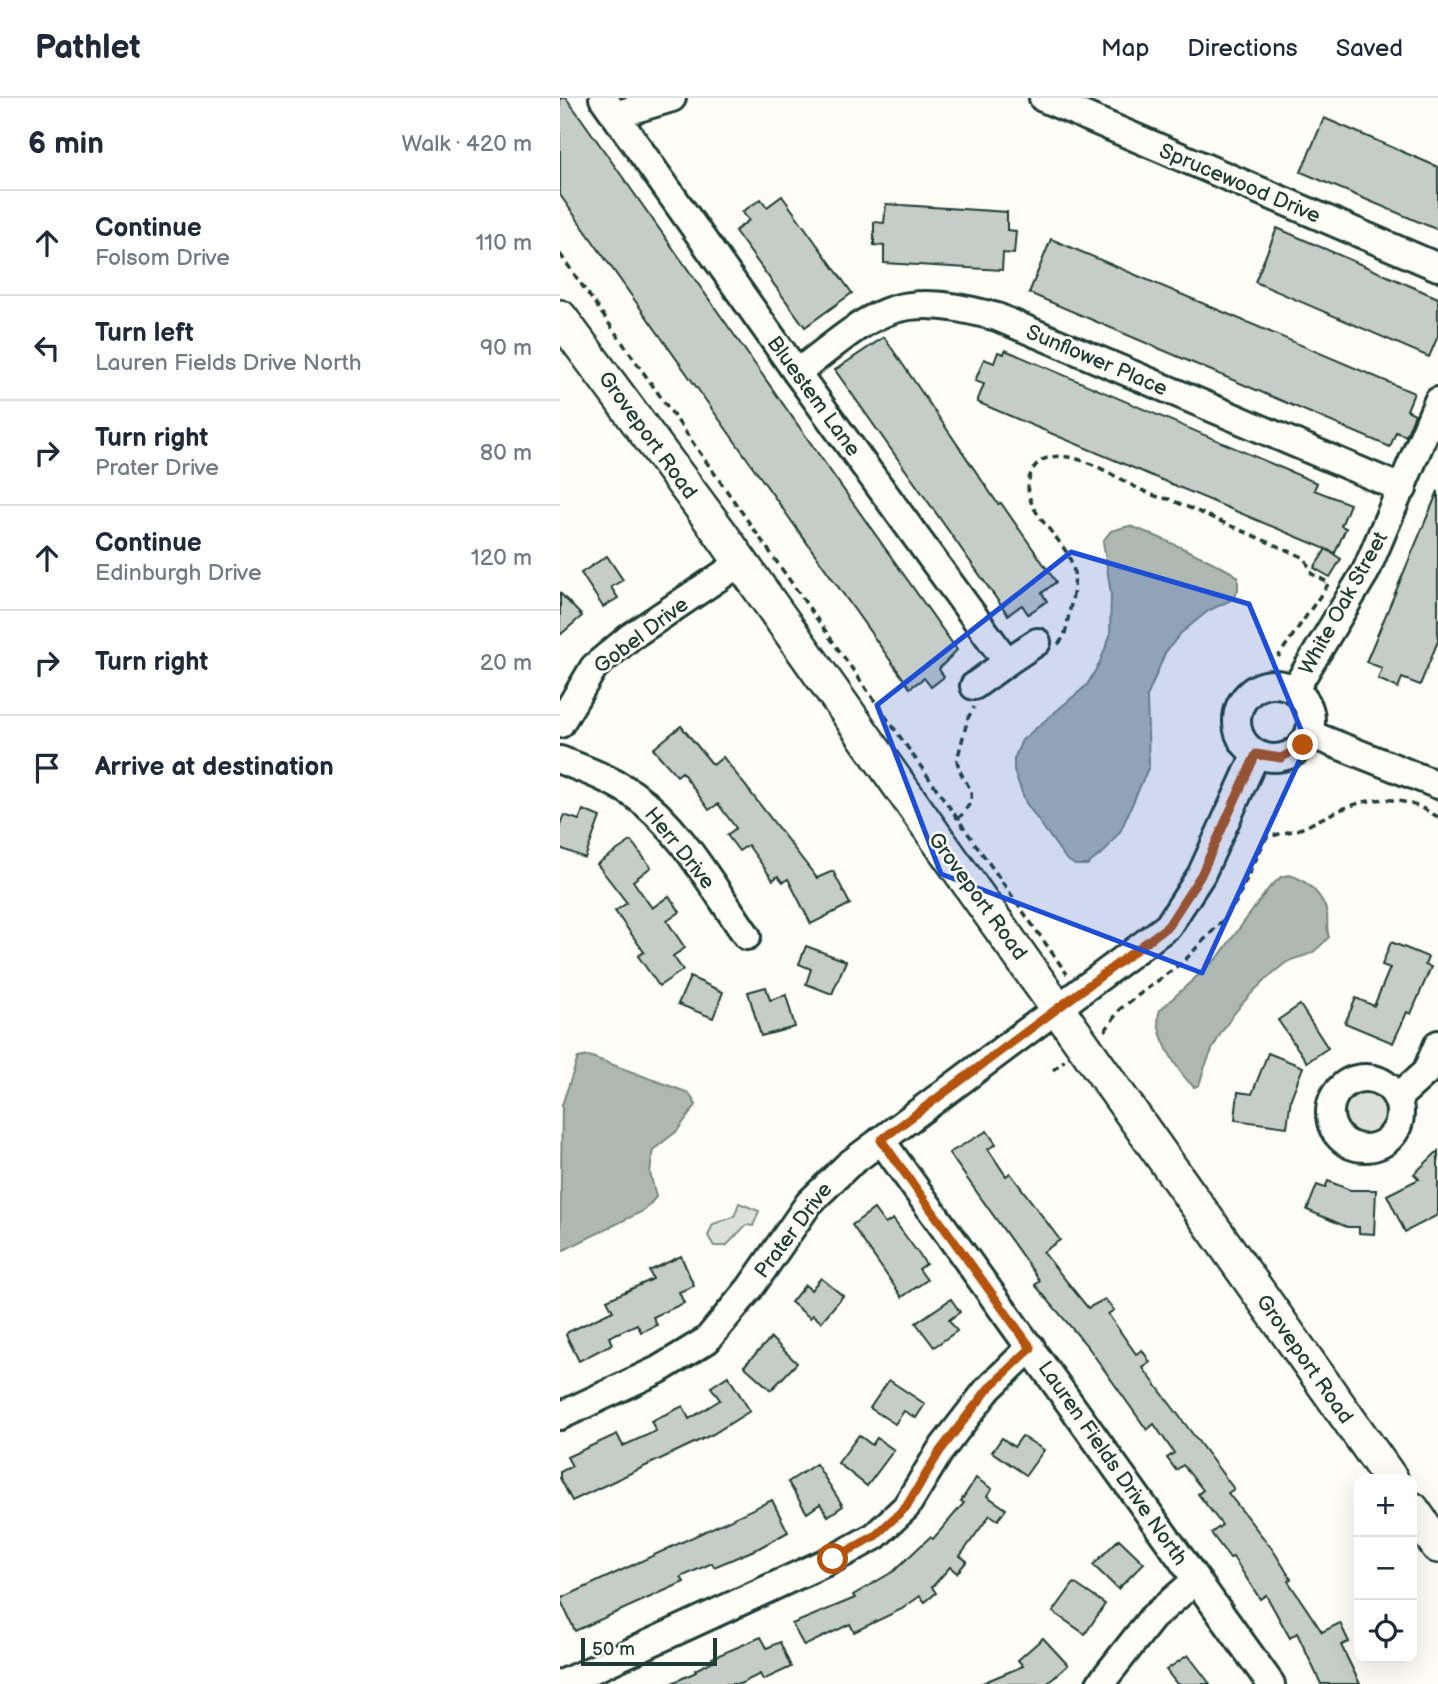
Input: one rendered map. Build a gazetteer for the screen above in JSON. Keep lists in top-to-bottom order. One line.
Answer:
{"streets":{"main road":["Groveport Road"],"street":["Sprucewood Drive","Sunflower Place","Bluestem Lane","White Oak Street","Gobel Drive","Herr Drive","Prater Drive","Lauren Fields Drive North"]},"crossings":[["Sunflower Place","Bluestem Lane"],["Sunflower Place","White Oak Street"],["Groveport Road","Gobel Drive"],["Groveport Road","Prater Drive"],["White Oak Street","Prater Drive"],["Prater Drive","Lauren Fields Drive North"]],"scale_bar":"50 m","page":{"header":"Pathlet","nav":["Map","Directions","Saved"],"heading":["6 min","Walk · 420 m"],"list":[["Continue","Folsom Drive","110 m"],["Turn left","Lauren Fields Drive North","90 m"],["Turn right","Prater Drive","80 m"],["Continue","Edinburgh Drive","120 m"],["Turn right","20 m"],"Arrive at destination"],"map_buttons":["+","−"],"scale":"50 m"}}
